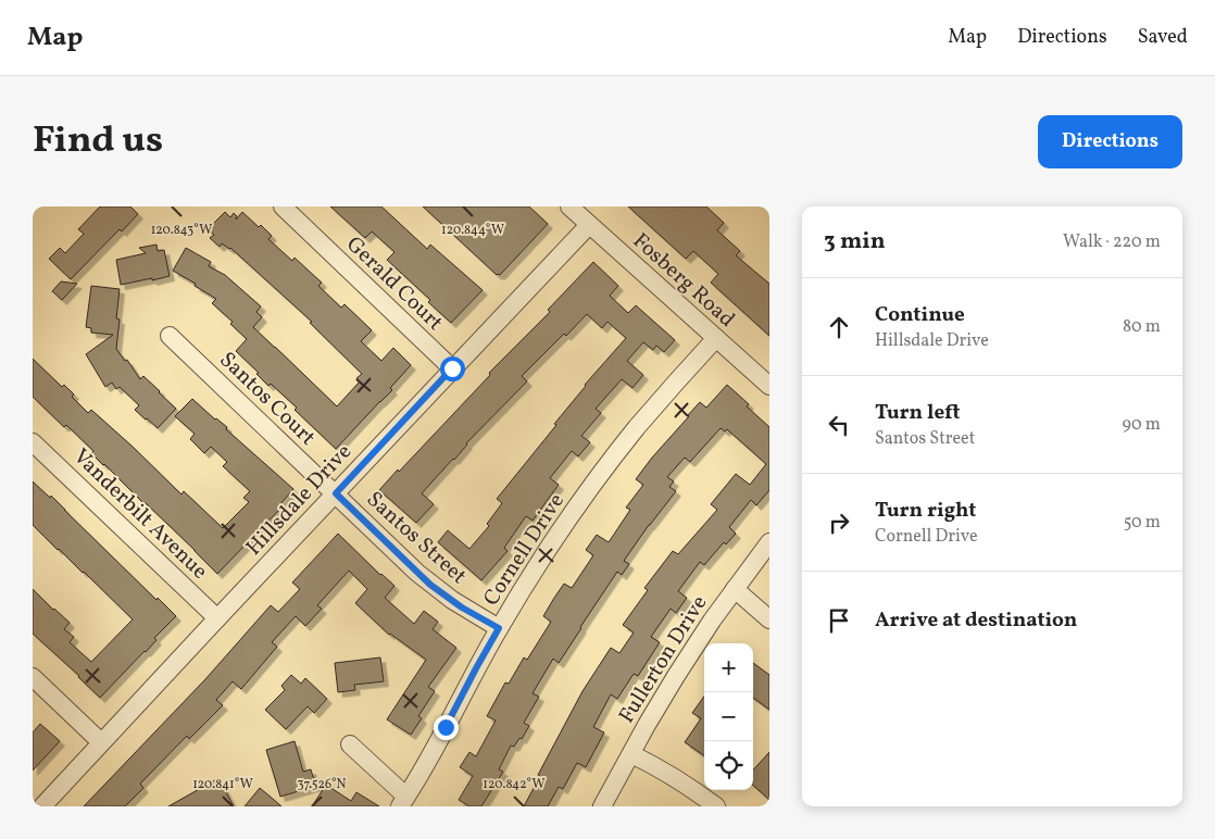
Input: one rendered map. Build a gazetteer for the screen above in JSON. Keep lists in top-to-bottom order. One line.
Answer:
{"streets":{"street":["Fosberg Road","Gerald Court","Santos Court","Hillsdale Drive","Vanderbilt Avenue","Santos Street","Cornell Drive","Fullerton Drive"]},"crossings":[["Fosberg Road","Hillsdale Drive"],["Fosberg Road","Cornell Drive"],["Gerald Court","Hillsdale Drive"],["Santos Court","Hillsdale Drive"],["Santos Court","Santos Street"],["Hillsdale Drive","Vanderbilt Avenue"],["Hillsdale Drive","Santos Street"],["Santos Street","Cornell Drive"]],"page":{"header":"Map","nav":["Map","Directions","Saved"],"title":"Find us","buttons":"Directions","heading":["3 min","Walk · 220 m"],"list":[["Continue","Hillsdale Drive","80 m"],["Turn left","Santos Street","90 m"],["Turn right","Cornell Drive","50 m"],"Arrive at destination"],"map_buttons":["+","−"]},"coordinates":["120.844°W","120.843°W","37.526°N","120.841°W","120.842°W"]}
